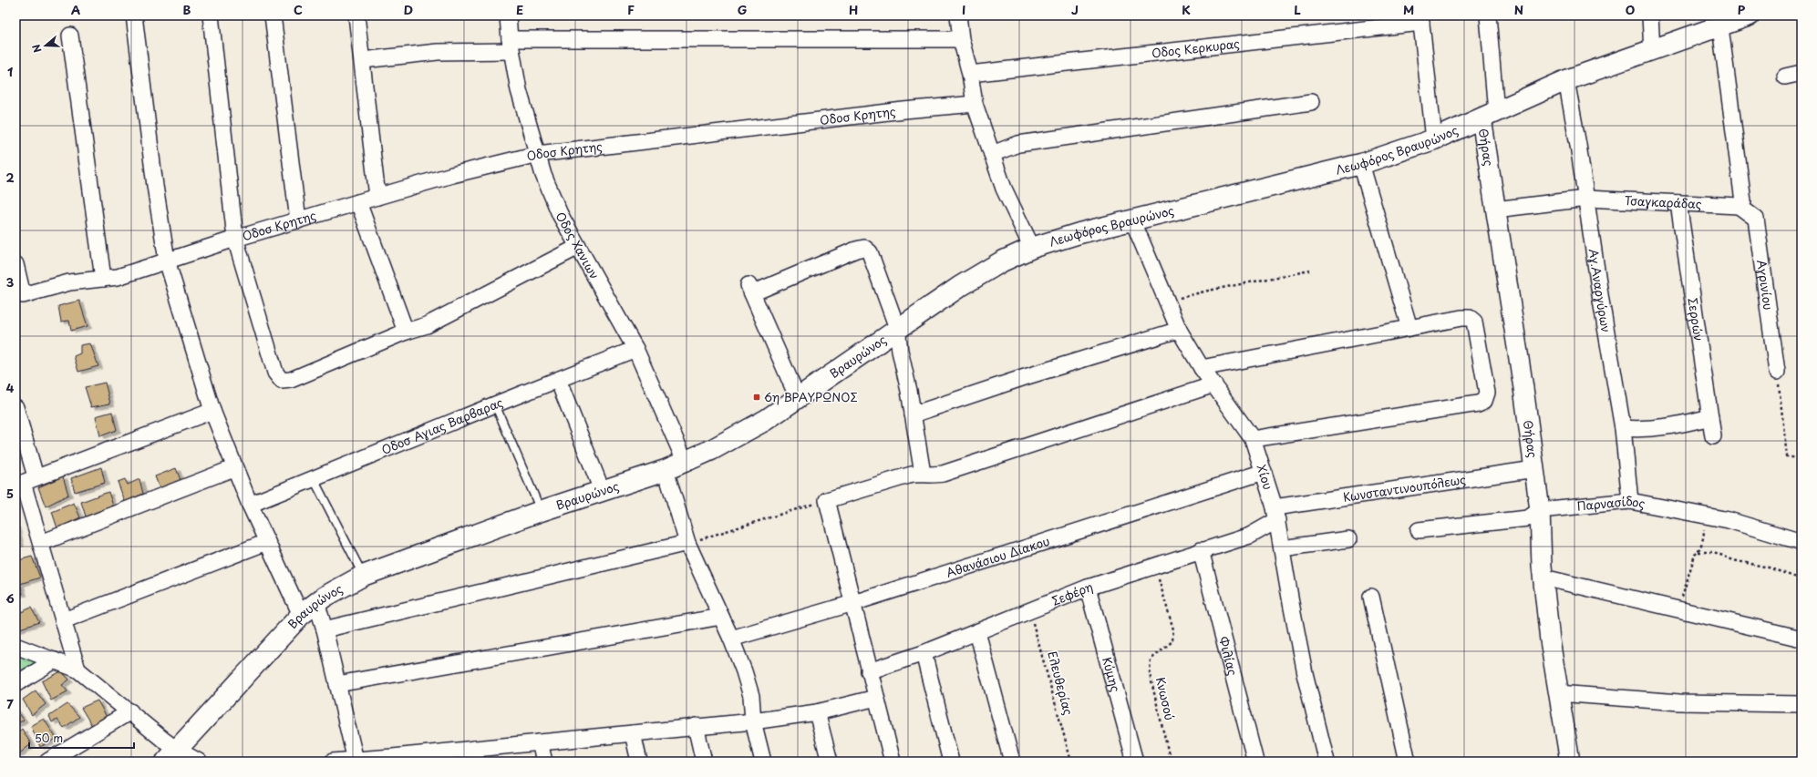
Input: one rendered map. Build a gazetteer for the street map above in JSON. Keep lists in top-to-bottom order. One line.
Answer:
{"streets":{"main road":["Λεωφόρος Βραυρώνος","Βραυρώνος"],"street":["Οδος Κερκυρας","Οδοσ Κρητης","Θήρας","Τσαγκαράδας","Οδος Χανιων","Αγρινίου","Αγ.Αναργύρων","Σερρών","Οδοσ Αγιας Βαρβαρας","Χίου","Κωνσταντινουπόλεως","Παρνασίδος","Αθανάσιου Δίακου","Σεφέρη","Φιλίας","Κύμης"],"path":["Ελευθερίας","Κνωσού"]},"crossings":[["Οδοσ Κρητης","Οδος Χανιων"],["Θήρας","Λεωφόρος Βραυρώνος"],["Θήρας","Τσαγκαράδας"],["Θήρας","Κωνσταντινουπόλεως"],["Θήρας","Παρνασίδος"],["Λεωφόρος Βραυρώνος","Αγ.Αναργύρων"],["Λεωφόρος Βραυρώνος","Βραυρώνος"],["Λεωφόρος Βραυρώνος","Χίου"],["Τσαγκαράδας","Αγρινίου"],["Τσαγκαράδας","Αγ.Αναργύρων"],["Τσαγκαράδας","Σερρών"],["Οδος Χανιων","Βραυρώνος"],["Οδος Χανιων","Οδοσ Αγιας Βαρβαρας"],["Αγ.Αναργύρων","Παρνασίδος"],["Χίου","Κωνσταντινουπόλεως"],["Χίου","Αθανάσιου Δίακου"],["Χίου","Σεφέρη"],["Κωνσταντινουπόλεως","Σεφέρη"],["Σεφέρη","Φιλίας"],["Σεφέρη","Κύμης"],["Σεφέρη","Ελευθερίας"],["Σεφέρη","Κνωσού"]],"places":{"transit":["6η ΒΡΑΥΡΩΝΟΣ"]},"scale_bar":"50 m","north":"left","grid":{"columns":["A","B","C","D","E","F","G","H","I","J","K","L","M","N","O","P"],"rows":["1","2","3","4","5","6","7"]}}
